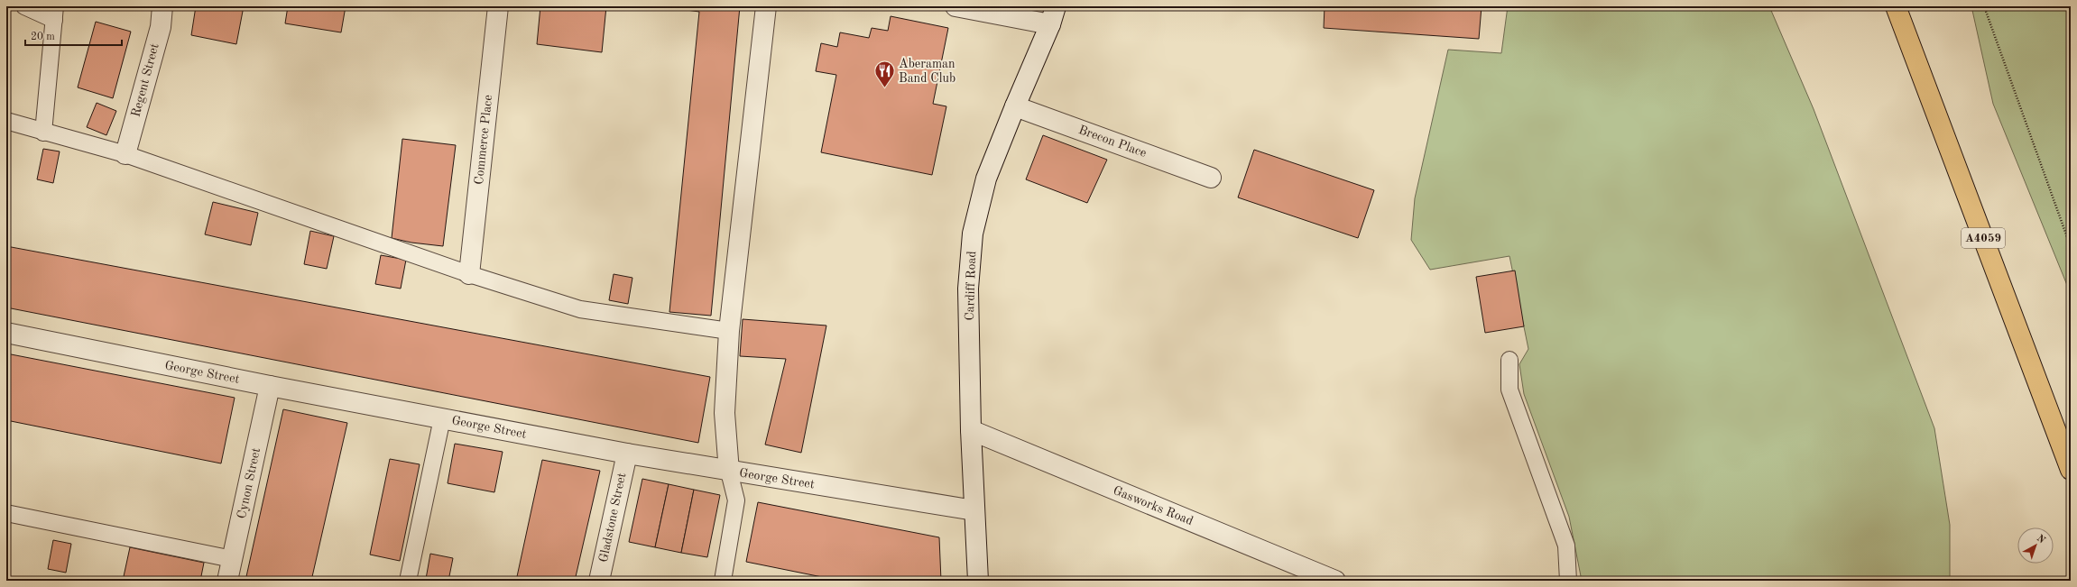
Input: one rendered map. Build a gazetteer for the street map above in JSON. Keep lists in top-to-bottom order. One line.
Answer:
{"streets":{"main road":["A4059"],"street":["Regent Street","Commerce Place","Brecon Place","Cardiff Road","George Street","Cynon Street","Gasworks Road","Gladstone Street"]},"crossings":[["Brecon Place","Cardiff Road"],["Cardiff Road","George Street"],["Cardiff Road","Gasworks Road"],["George Street","Cynon Street"],["George Street","Gladstone Street"]],"places":{"restaurant":["Aberaman Band Club"]},"scale_bar":"20 m","north":"top right"}
